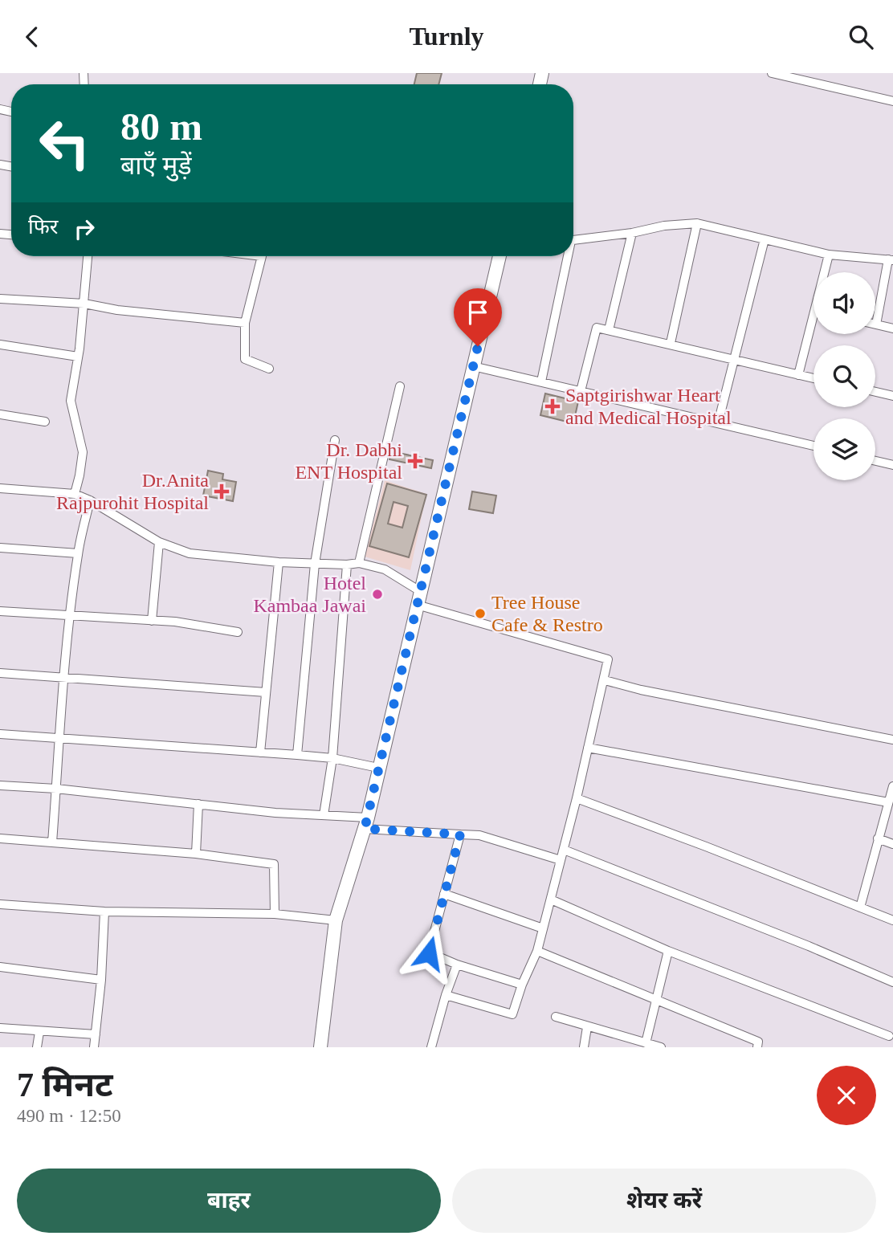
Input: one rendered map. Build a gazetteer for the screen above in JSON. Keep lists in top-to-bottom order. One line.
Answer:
{"places":{"health":["Saptgirishwar Heart and Medical Hospital","Dr. Dabhi ENT Hospital","Dr.Anita Rajpurohit Hospital"],"other":["Hotel Kambaa Jawai","Tree House Cafe & Restro"]},"page":{"header":"Turnly","turn":["80 m","बाएँ मुड़ें"],"then":"फिर","heading":["7 मिनट","490 m · 12:50"],"buttons":["बाहर","शेयर करें"]}}
